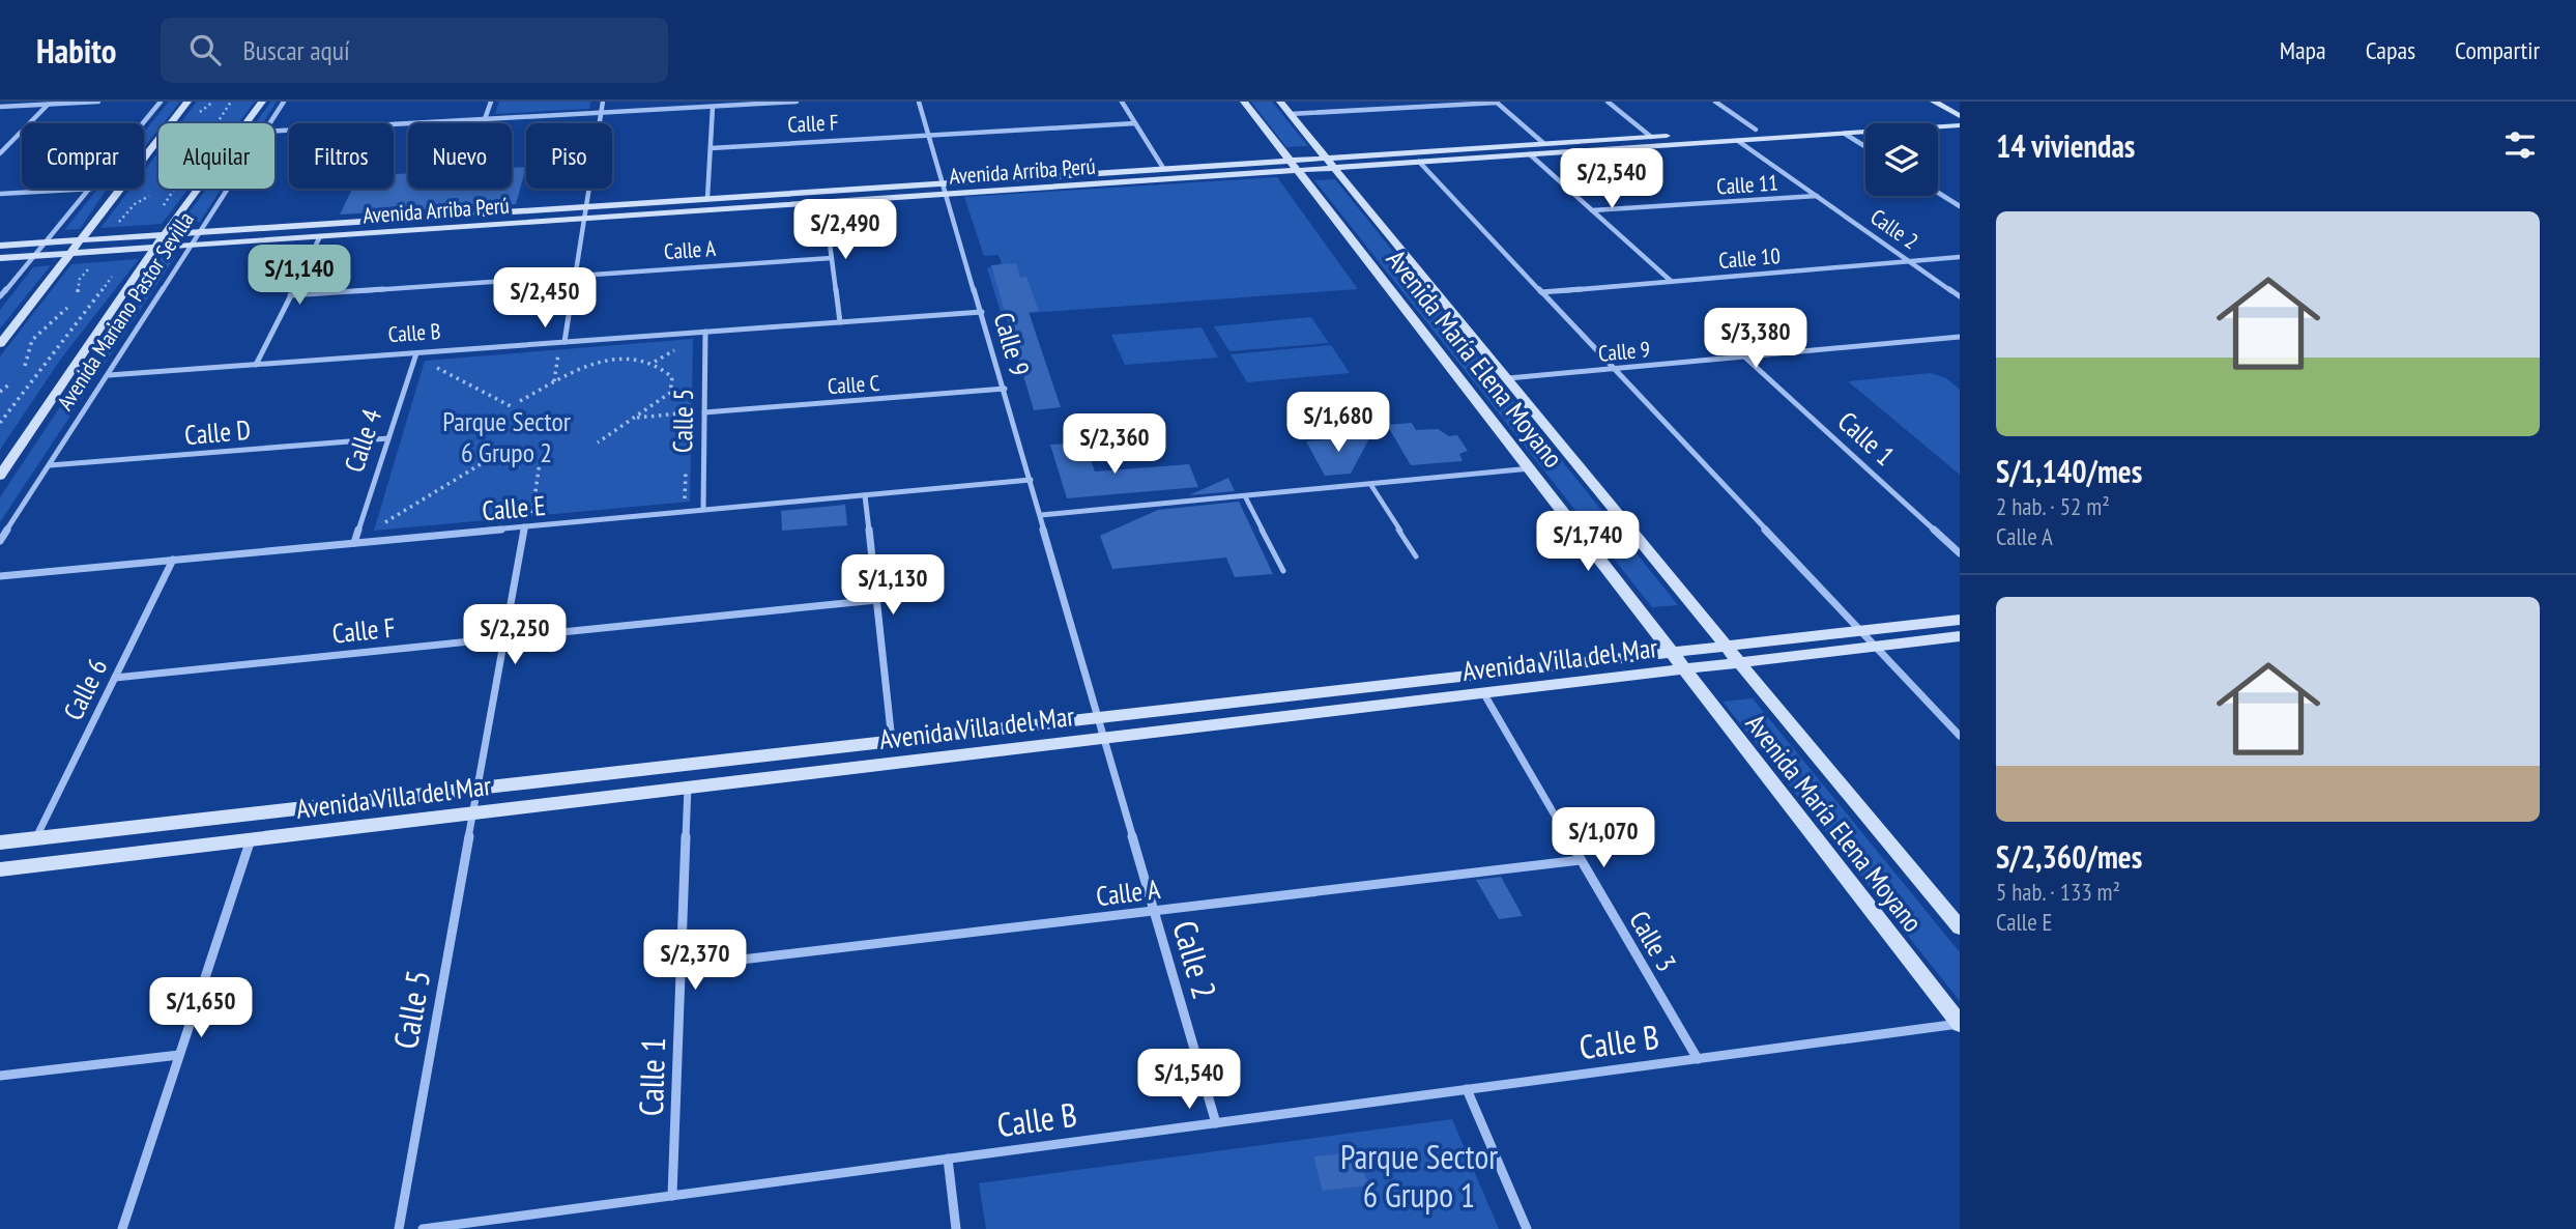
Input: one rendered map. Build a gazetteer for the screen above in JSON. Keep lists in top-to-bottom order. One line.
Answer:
{"streets":{"street":["Calle F","Avenida Arriba Perú","Calle 11","Calle 2","Calle A","Calle 10","Avenida Mariano Pastor Sevilla","Calle B","Calle 9","Avenida María Elena Moyano","Calle C","Calle 5","Calle D","Calle 1","Calle 4","Calle E","Avenida Villa del Mar","Calle 6","Calle 3"]},"crossings":[["Calle F","Calle 9"],["Calle F","Calle 5"],["Calle F","Calle 6"],["Avenida Arriba Perú","Calle 2"],["Avenida Arriba Perú","Avenida Mariano Pastor Sevilla"],["Avenida Arriba Perú","Calle 9"],["Avenida Arriba Perú","Avenida María Elena Moyano"],["Calle 11","Calle 2"],["Calle 2","Calle A"],["Calle 2","Calle 10"],["Calle 2","Calle B"],["Calle 2","Calle 9"],["Calle 2","Avenida Villa del Mar"],["Calle A","Calle 1"],["Calle A","Calle 3"],["Avenida Mariano Pastor Sevilla","Calle B"],["Avenida Mariano Pastor Sevilla","Calle D"],["Calle B","Calle 9"],["Calle B","Avenida María Elena Moyano"],["Calle B","Calle 5"],["Calle B","Calle 1"],["Calle B","Calle 4"],["Calle B","Calle 3"],["Calle 9","Avenida María Elena Moyano"],["Calle 9","Calle C"],["Calle 9","Calle 1"],["Calle 9","Calle E"],["Calle 9","Avenida Villa del Mar"],["Avenida María Elena Moyano","Avenida Villa del Mar"],["Calle C","Calle 5"],["Calle 5","Calle E"],["Calle 5","Avenida Villa del Mar"],["Calle D","Calle 4"],["Calle 1","Avenida Villa del Mar"],["Calle 4","Calle E"],["Calle E","Calle 6"],["Avenida Villa del Mar","Calle 6"],["Avenida Villa del Mar","Calle 3"]],"parks":["Parque Sector 6 Grupo 2","Parque Sector 6 Grupo 1"],"page":{"header":"Habito","search":"Buscar aquí","nav":["Mapa","Capas","Compartir"],"heading":"14 viviendas","chip":["Comprar","Alquilar","Filtros","Nuevo","Piso"],"price":["S/2,540","S/2,490","S/1,140","S/2,450","S/3,380","S/1,680","S/2,360","S/1,740","S/1,130","S/2,250","S/1,070","S/2,370","S/1,650","S/1,540"],"list":[{"name":"S/1,140/mes","note":"2 hab. · 52 m² · Calle A"},{"name":"S/2,360/mes","note":"5 hab. · 133 m² · Calle E"}]}}
